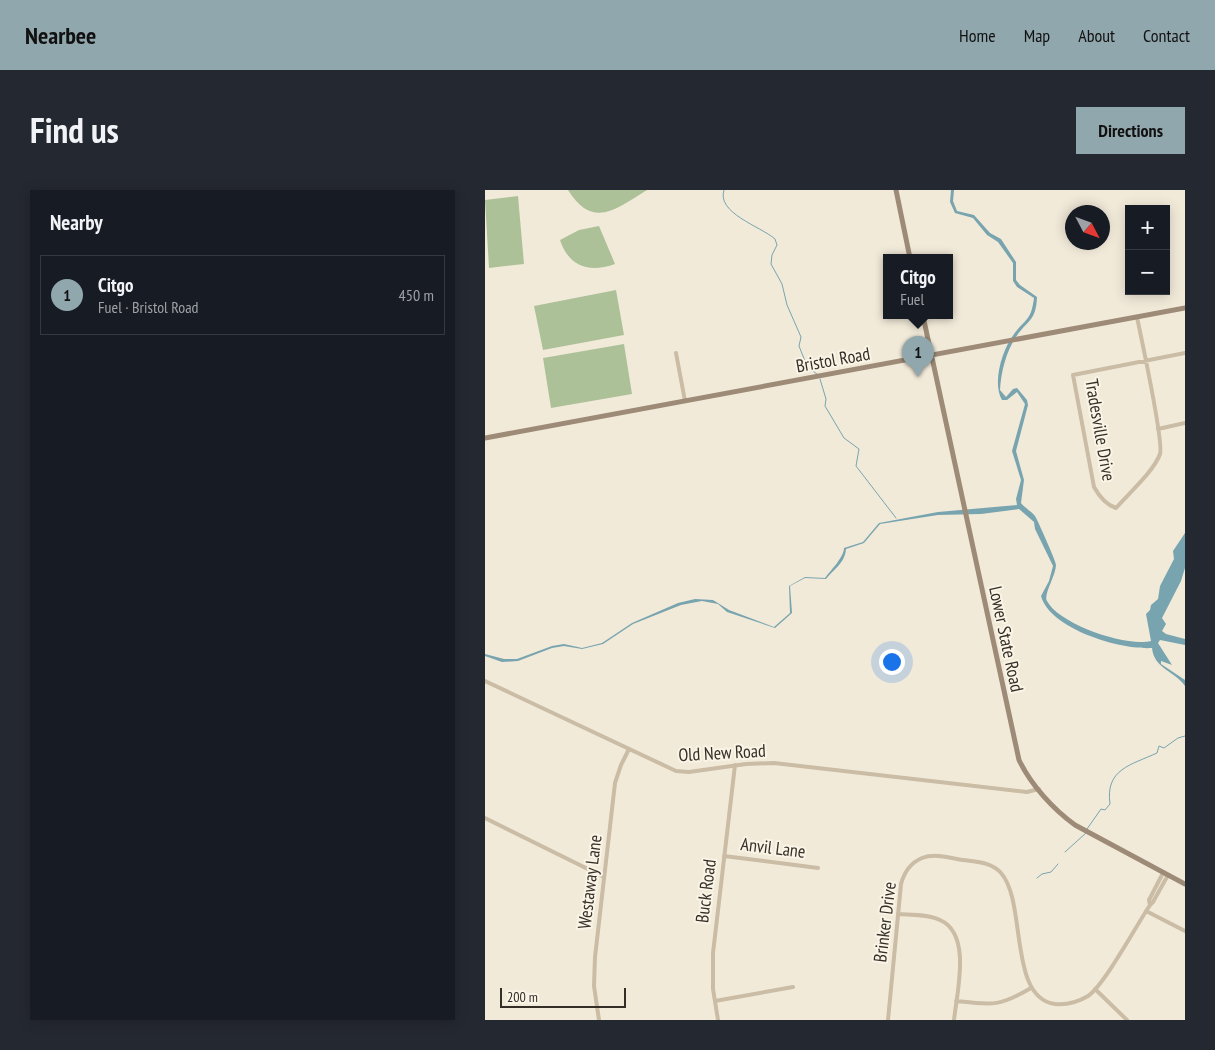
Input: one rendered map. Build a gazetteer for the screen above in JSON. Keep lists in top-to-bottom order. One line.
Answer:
{"streets":{"main road":["Bristol Road","Lower State Road"],"street":["Tradesville Drive","Old New Road","Anvil Lane","Westaway Lane","Buck Road","Brinker Drive"]},"crossings":[["Bristol Road","Tradesville Drive"],["Bristol Road","Lower State Road"],["Lower State Road","Old New Road"],["Old New Road","Westaway Lane"],["Old New Road","Buck Road"],["Anvil Lane","Buck Road"]],"scale_bar":"200 m","north":"bottom right","page":{"header":"Nearbee","nav":["Home","Map","About","Contact"],"title":"Find us","buttons":"Directions","heading":"Nearby","map_buttons":["+","−"],"popup":["Citgo","Fuel"],"list":[{"mark":"1","name":"Citgo","note":"Fuel · Bristol Road","value":"450 m"}],"pins":"1","scale":"200 m"}}
